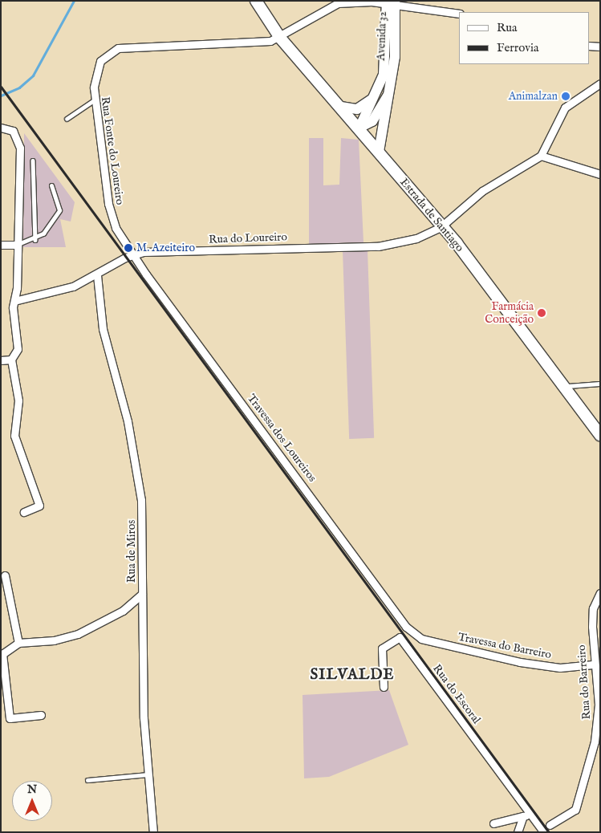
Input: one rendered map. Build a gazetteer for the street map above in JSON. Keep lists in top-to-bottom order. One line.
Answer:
{"streets":{"main road":["Avenida 32","Estrada de Santiago"],"street":["Rua Fonte do Loureiro","Rua do Loureiro","Travessa dos Loureiros","Rua de Miros","Travessa do Barreiro","Rua do Barreiro","Rua do Escoral"]},"crossings":[["Avenida 32","Estrada de Santiago"],["Rua Fonte do Loureiro","Estrada de Santiago"],["Rua Fonte do Loureiro","Rua do Loureiro"],["Rua Fonte do Loureiro","Travessa dos Loureiros"],["Estrada de Santiago","Rua do Loureiro"],["Rua do Loureiro","Travessa dos Loureiros"],["Rua do Loureiro","Rua de Miros"],["Travessa dos Loureiros","Travessa do Barreiro"],["Travessa do Barreiro","Rua do Barreiro"]],"districts":["SILVALDE"],"places":["Animalzan","M. Azeiteiro","Farmácia Conceição"],"legend":["Rua","Ferrovia"],"north":"top"}
